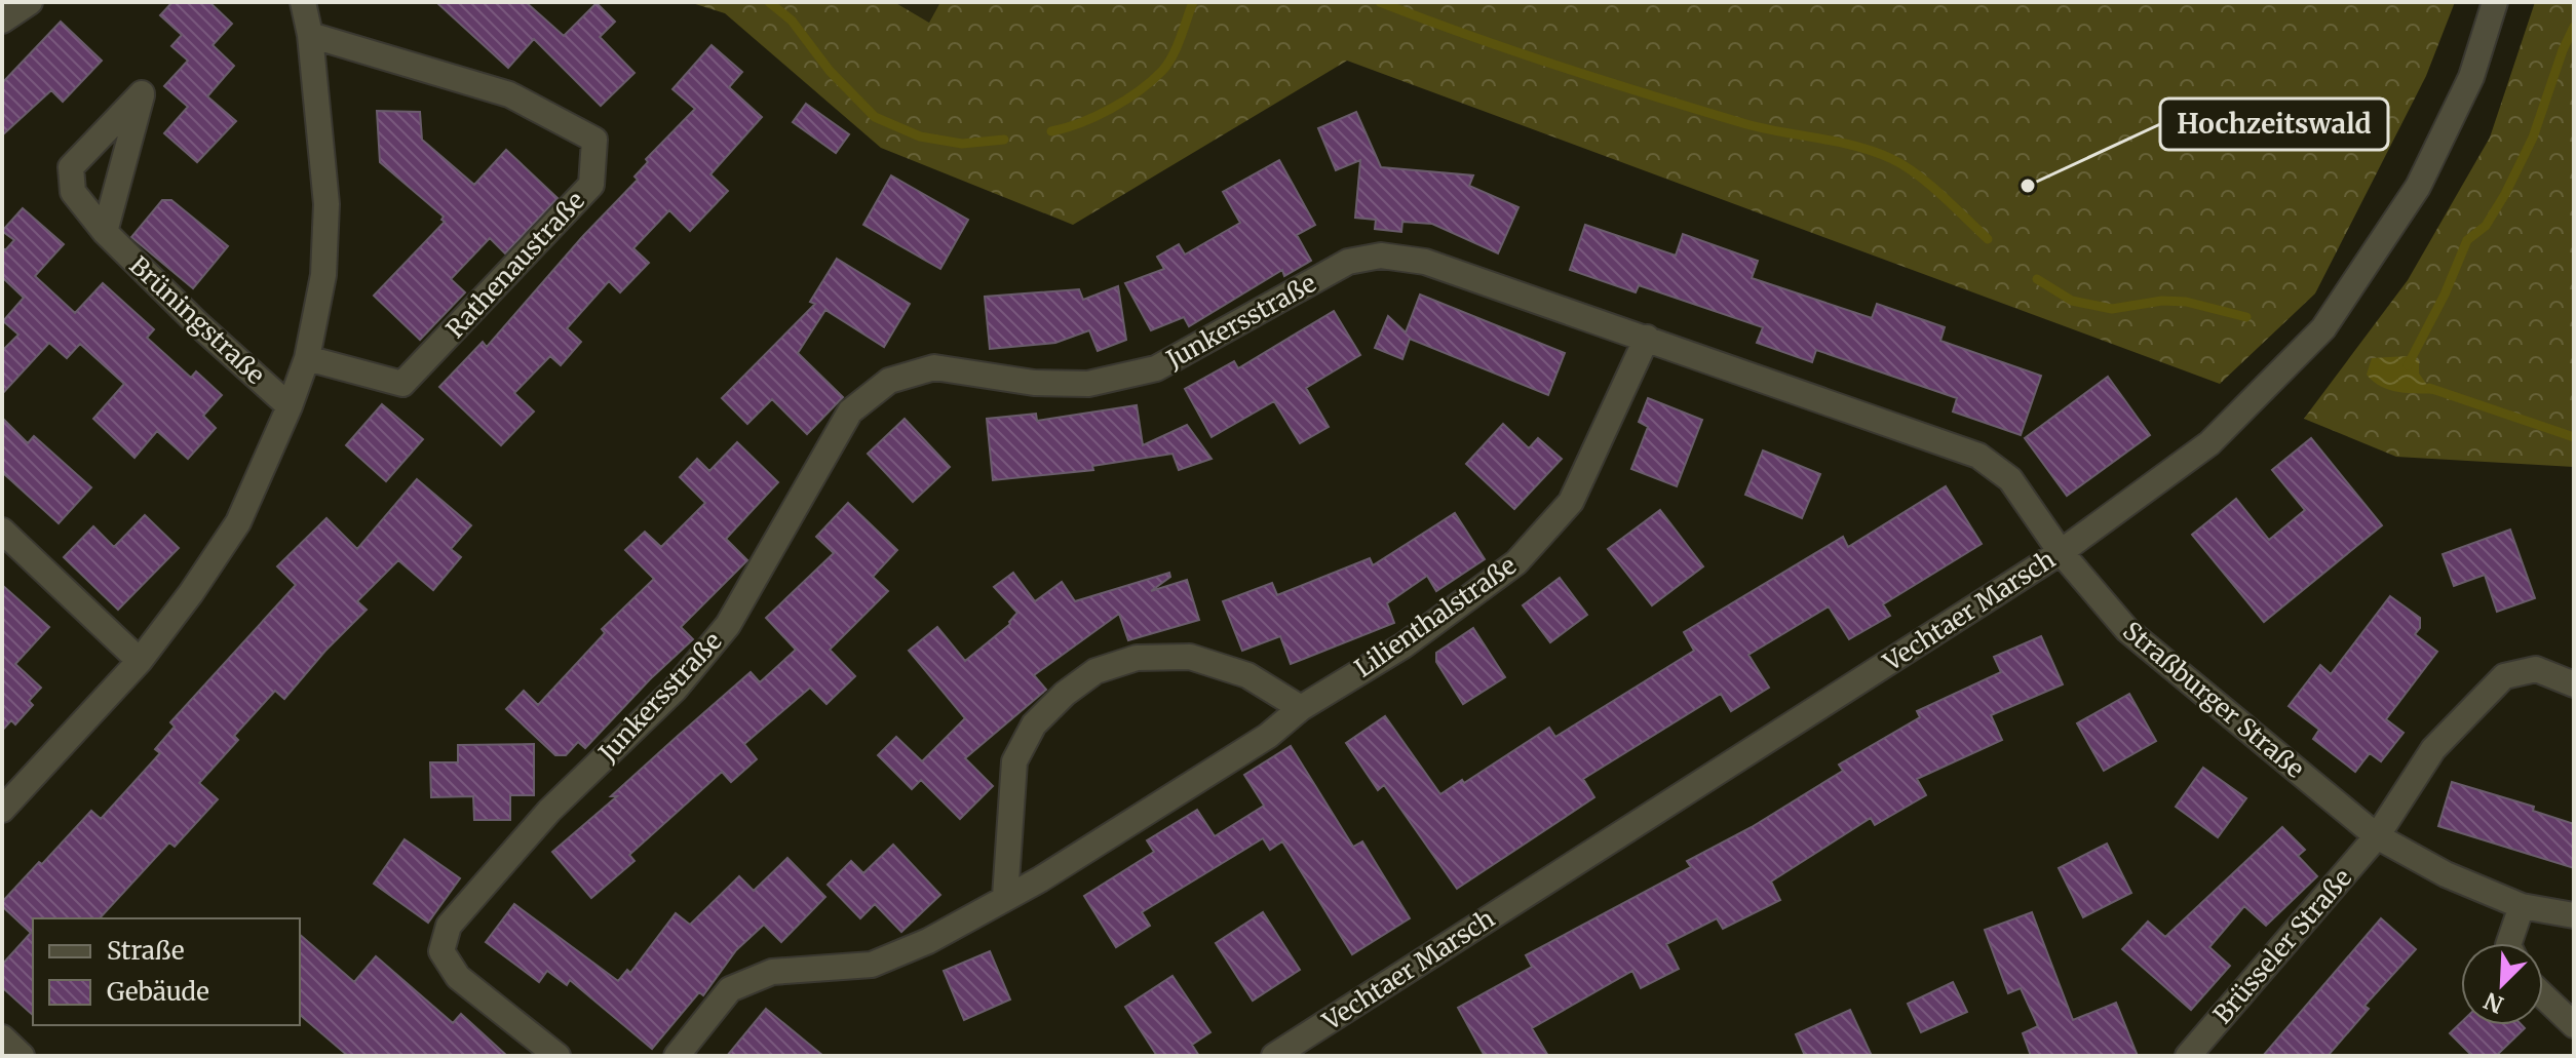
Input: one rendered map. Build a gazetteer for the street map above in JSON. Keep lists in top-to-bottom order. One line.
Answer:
{"streets":{"street":["Rathenaustraße","Brüningstraße","Junkersstraße","Vechtaer Marsch","Lilienthalstraße","Straßburger Straße","Brüsseler Straße"]},"crossings":[["Junkersstraße","Vechtaer Marsch"],["Junkersstraße","Lilienthalstraße"],["Junkersstraße","Straßburger Straße"],["Vechtaer Marsch","Straßburger Straße"],["Straßburger Straße","Brüsseler Straße"]],"places":["Hochzeitswald"],"legend":["Straße","Gebäude"],"north":"bottom left"}
